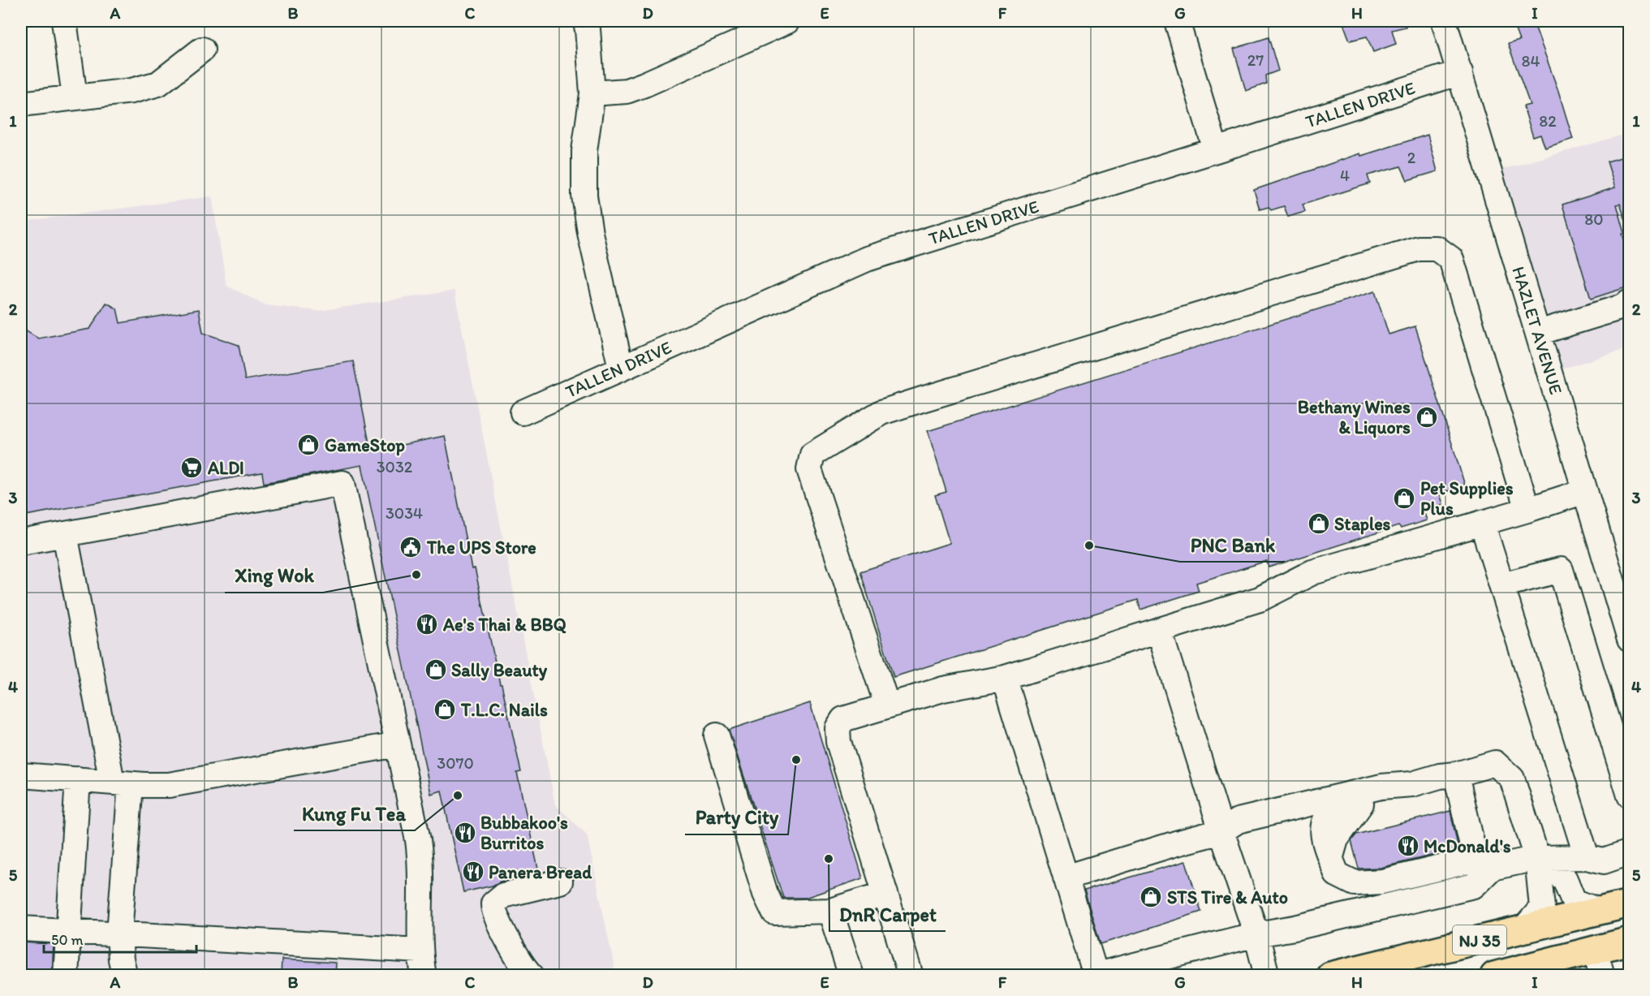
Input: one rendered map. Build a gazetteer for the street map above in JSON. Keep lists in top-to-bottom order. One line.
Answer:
{"streets":{"highway":["NJ 35"],"street":["TALLEN DRIVE","HAZLET AVENUE"]},"crossings":[["TALLEN DRIVE","HAZLET AVENUE"]],"places":{"shop":["Bethany Wines & Liquors","GameStop","Pet Supplies Plus","Staples","Sally Beauty","T.L.C. Nails","STS Tire & Auto"],"supermarket":["ALDI"],"other":["PNC Bank","Xing Wok","Party City","Kung Fu Tea","DnR Carpet"],"public building":["The UPS Store"],"restaurant":["Ae's Thai & BBQ","Bubbakoo's Burritos","McDonald's","Panera Bread"]},"house_numbers":["27","84","82","2","4","80","3032","3034","3070"],"scale_bar":"50 m","grid":{"columns":["A","B","C","D","E","F","G","H","I"],"rows":["1","2","3","4","5"]}}
